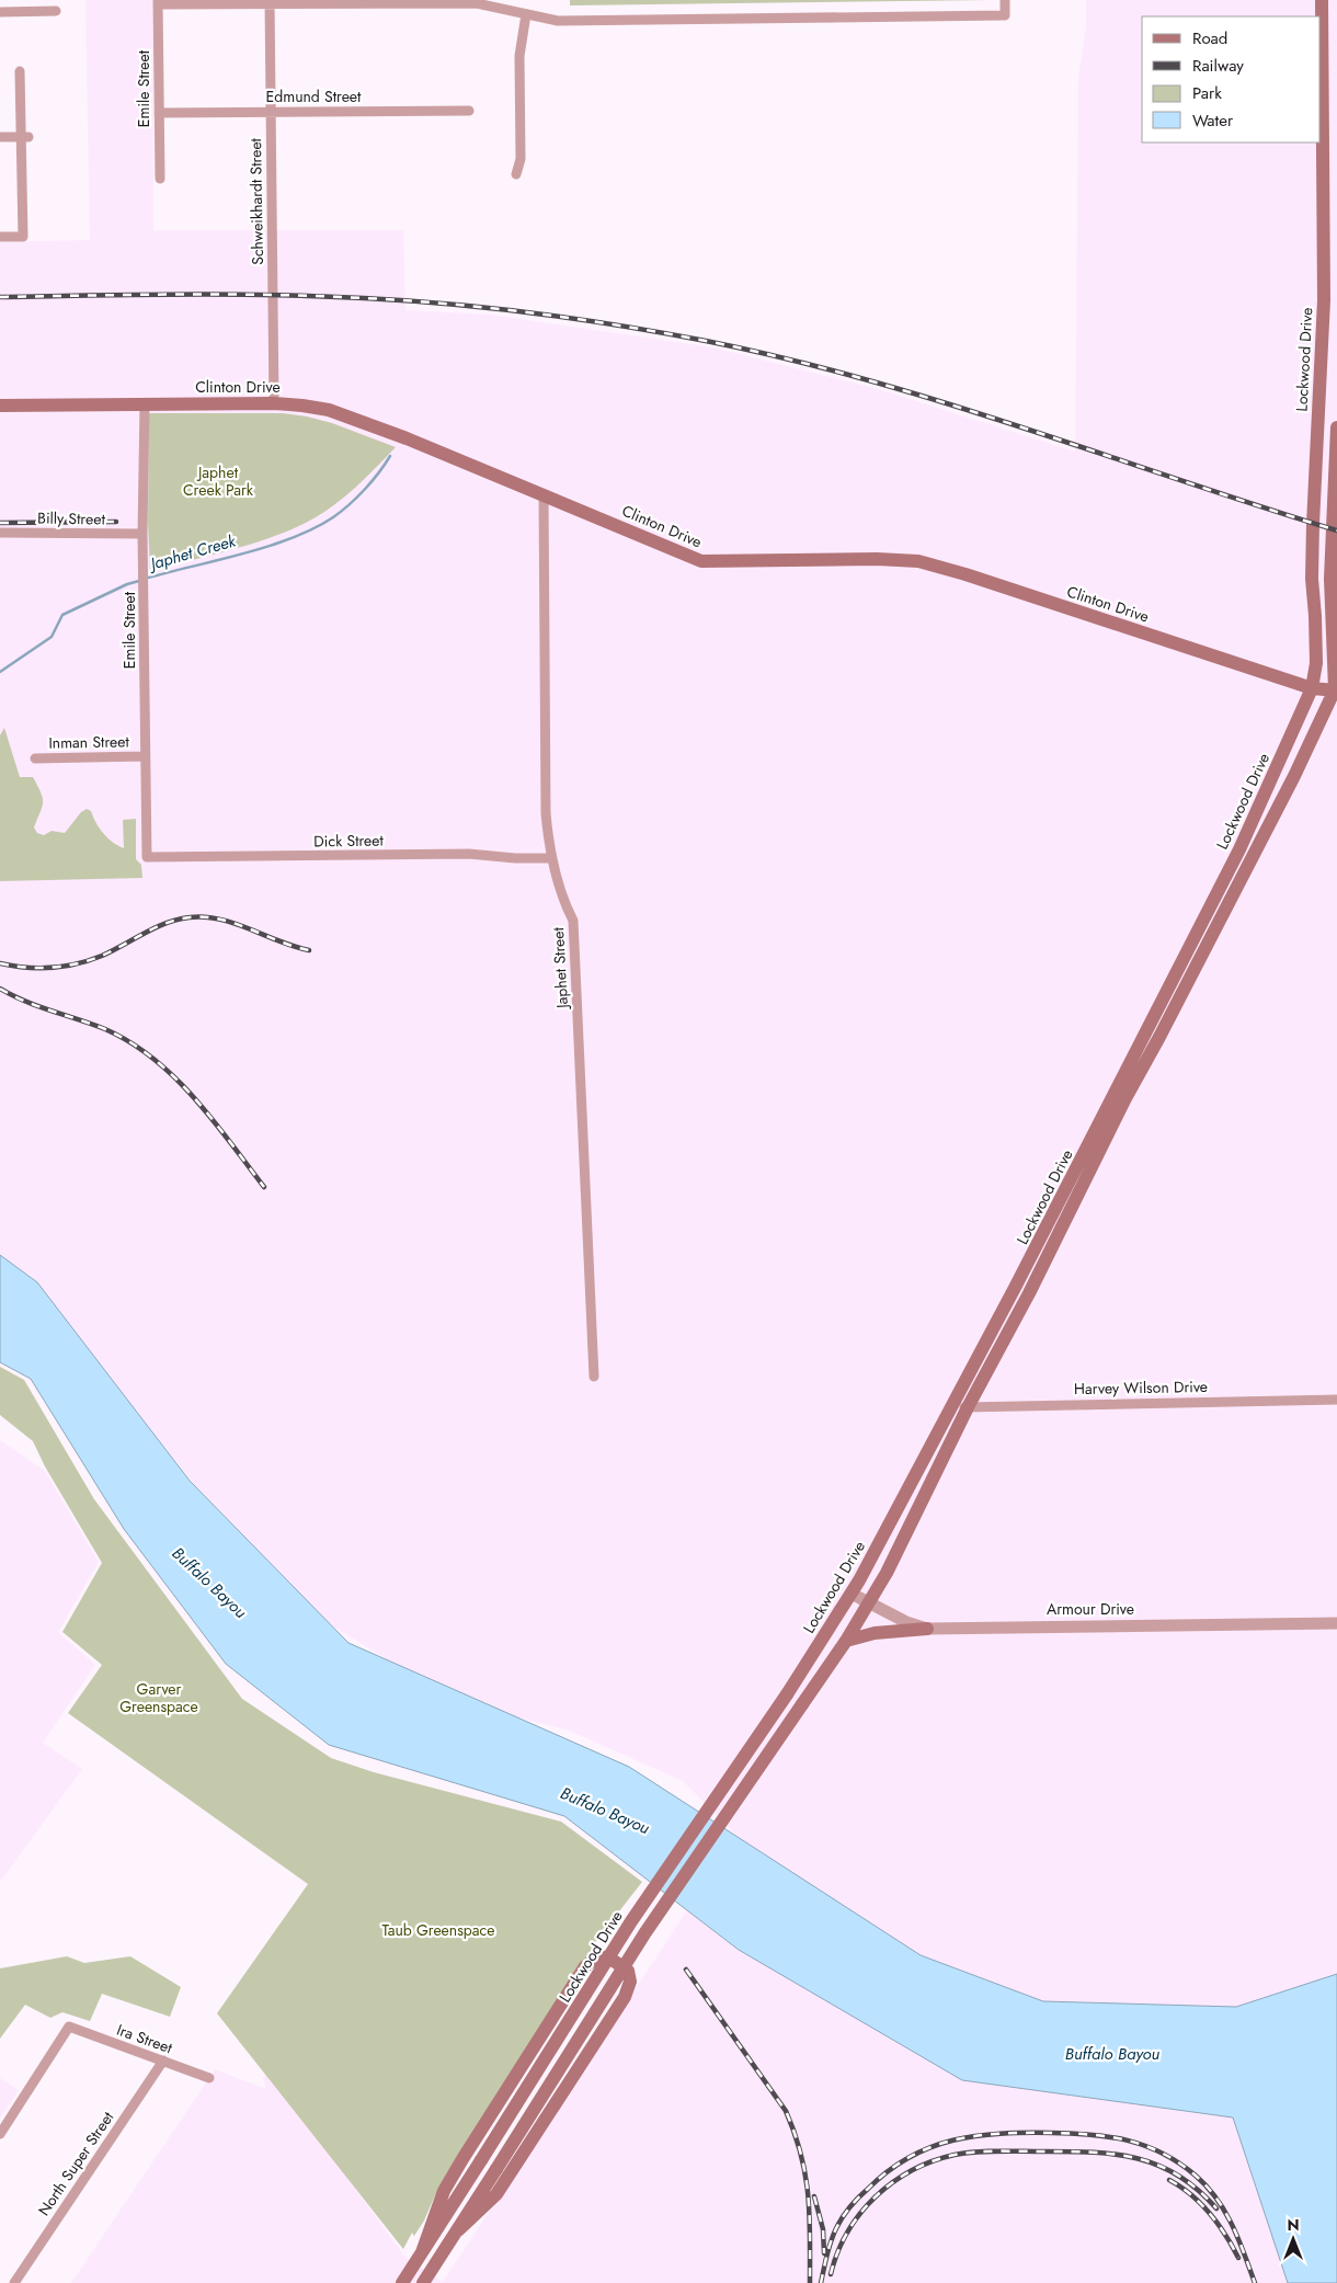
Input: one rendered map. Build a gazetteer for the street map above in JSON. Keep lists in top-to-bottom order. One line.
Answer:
{"streets":{"main road":["Lockwood Drive","Clinton Drive"],"street":["Emile Street","Edmund Street","Schweikhardt Street","Billy Street","Inman Street","Dick Street","Japhet Street","Harvey Wilson Drive","Armour Drive","Ira Street","North Super Street"]},"crossings":[["Emile Street","Edmund Street"],["Emile Street","Clinton Drive"],["Emile Street","Billy Street"],["Emile Street","Inman Street"],["Emile Street","Dick Street"],["Edmund Street","Schweikhardt Street"],["Schweikhardt Street","Clinton Drive"],["Lockwood Drive","Clinton Drive"],["Lockwood Drive","Harvey Wilson Drive"],["Lockwood Drive","Armour Drive"],["Clinton Drive","Japhet Street"],["Dick Street","Japhet Street"],["Ira Street","North Super Street"]],"water":["Japhet Creek","Buffalo Bayou"],"parks":["Japhet Creek Park","Garver Greenspace","Taub Greenspace"],"legend":["Road","Railway","Park","Water"],"north":"top"}
